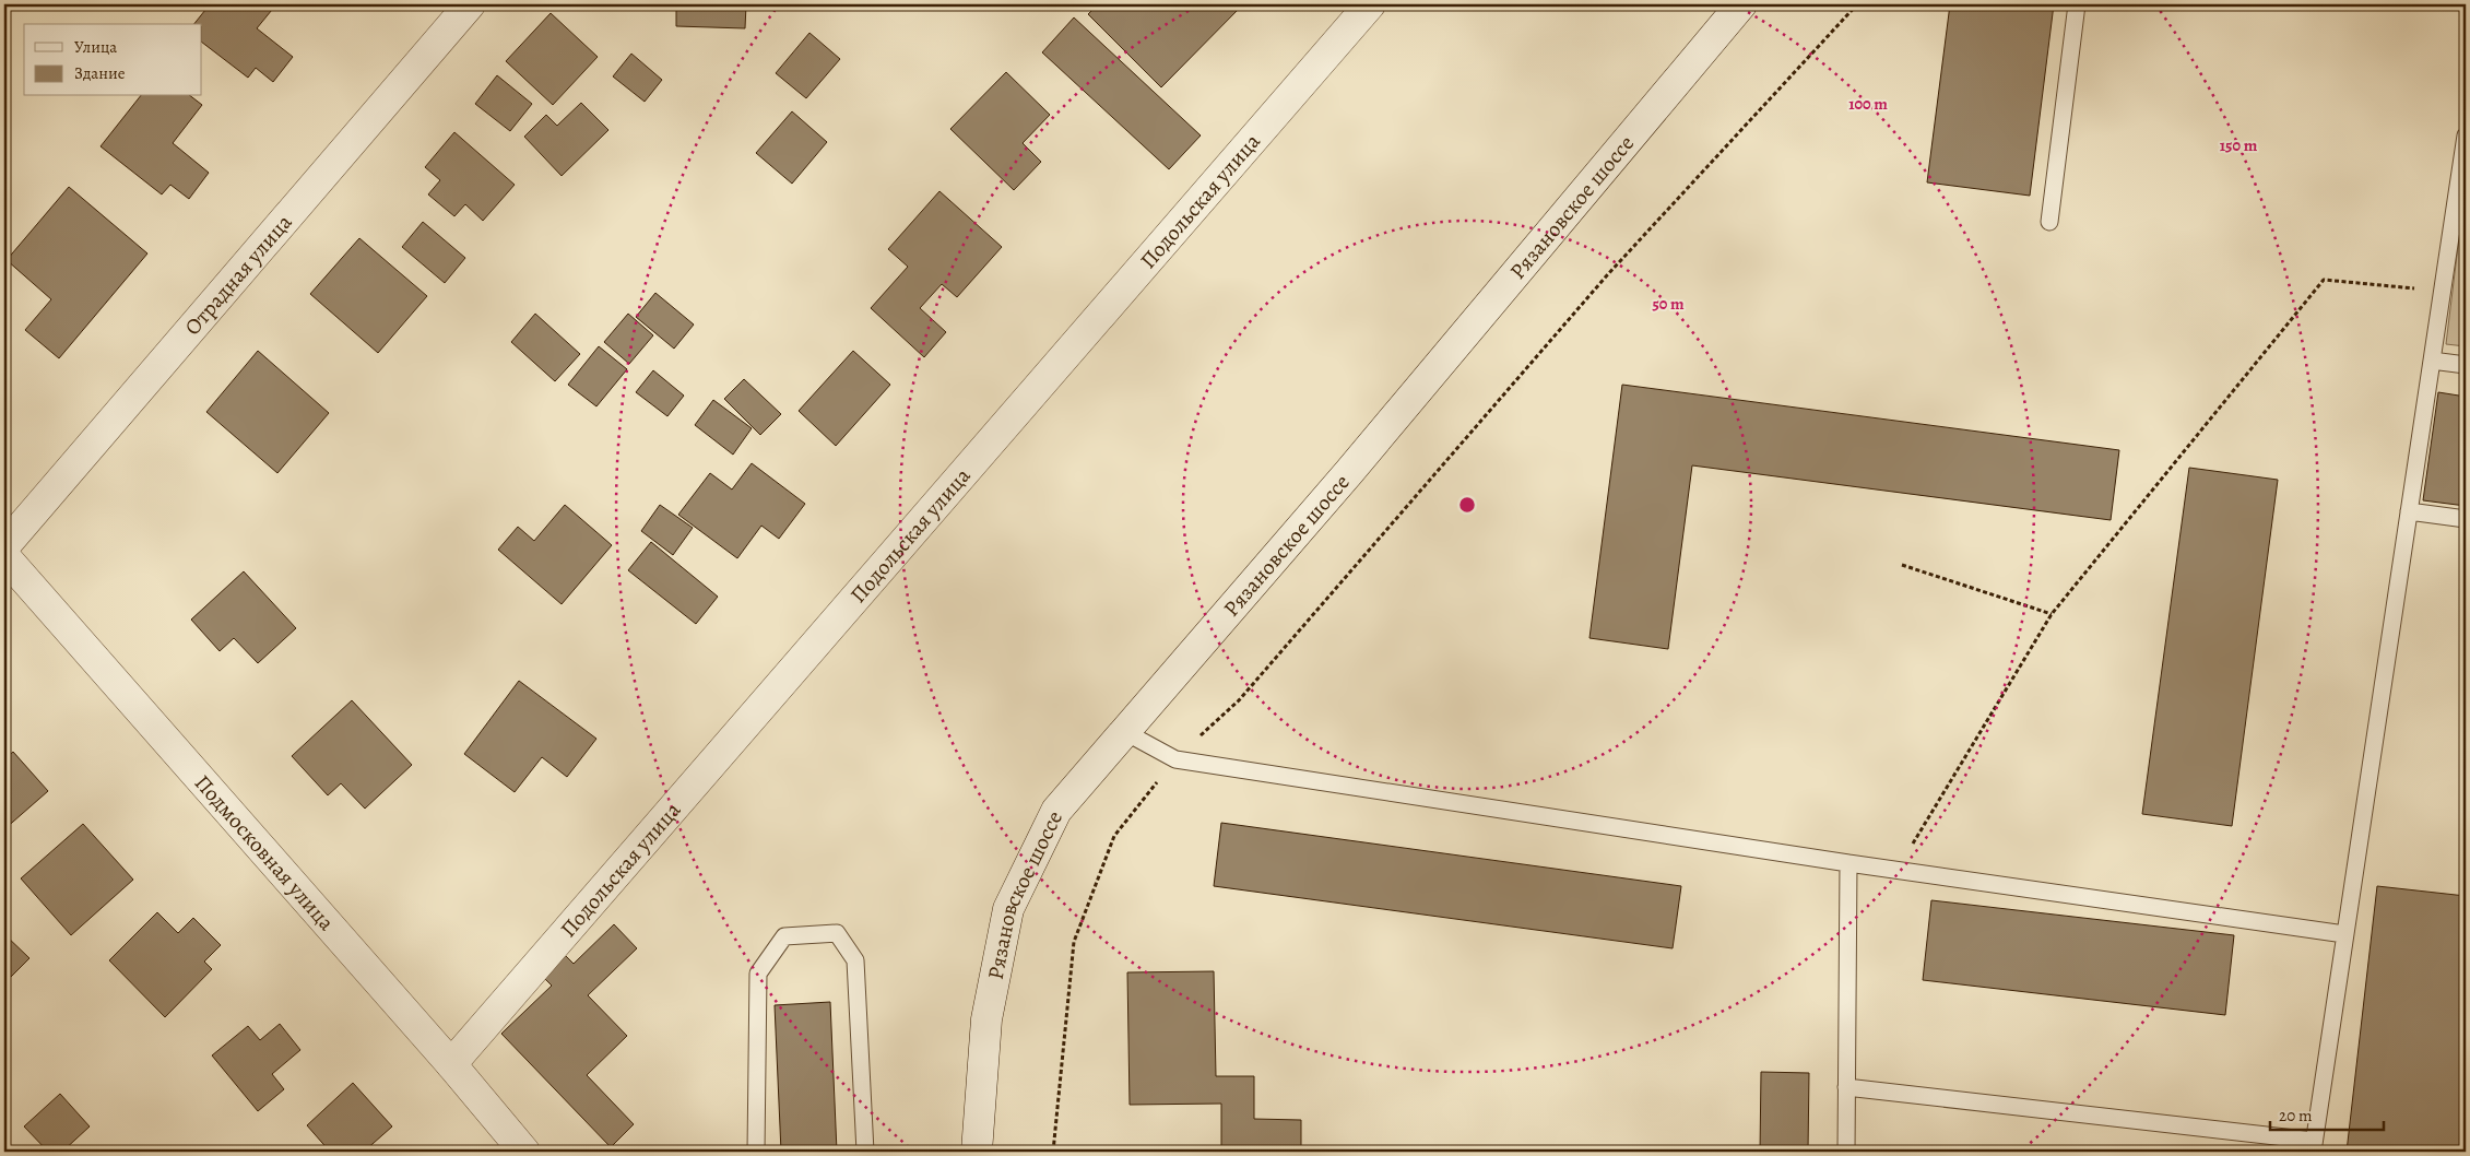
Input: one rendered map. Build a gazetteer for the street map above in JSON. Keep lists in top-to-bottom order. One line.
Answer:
{"streets":{"street":["Подольская улица","Рязановское шоссе","Отрадная улица","Подмосковная улица"]},"crossings":[["Подольская улица","Подмосковная улица"]],"legend":["Улица","Здание"],"scale_bar":"20 m","rings":["100 m","150 m","50 m"]}
